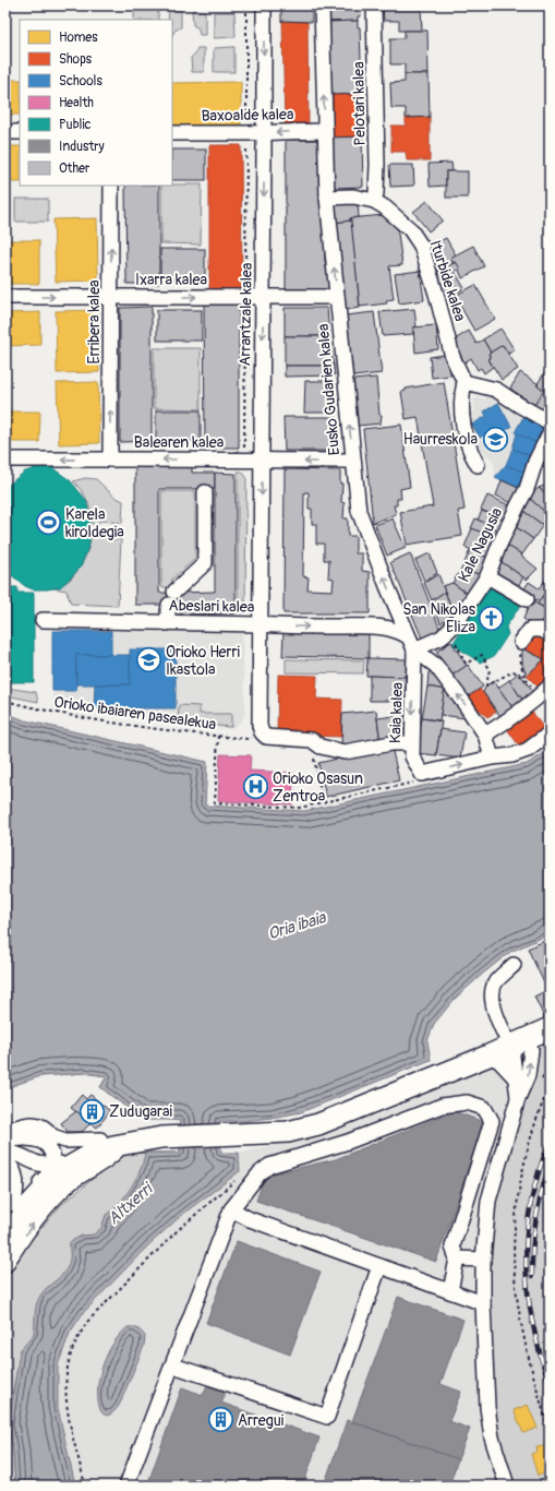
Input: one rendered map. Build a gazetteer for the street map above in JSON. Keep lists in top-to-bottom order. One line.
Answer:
{"streets":{"street":["Pelotari kalea","Baxoalde kalea","Ixarra kalea","Iturbide kalea","Arrantzale kalea","Erribera kalea","Eusko Gudarien kalea","Balearen kalea","Kale Nagusia","Abeslari kalea","Kaia kalea"],"path":["Orioko ibaiaren pasealekua"]},"crossings":[["Pelotari kalea","Iturbide kalea"],["Baxoalde kalea","Arrantzale kalea"],["Baxoalde kalea","Eusko Gudarien kalea"],["Ixarra kalea","Arrantzale kalea"],["Ixarra kalea","Erribera kalea"],["Ixarra kalea","Eusko Gudarien kalea"],["Iturbide kalea","Eusko Gudarien kalea"],["Arrantzale kalea","Balearen kalea"],["Arrantzale kalea","Abeslari kalea"],["Arrantzale kalea","Orioko ibaiaren pasealekua"],["Erribera kalea","Balearen kalea"],["Eusko Gudarien kalea","Balearen kalea"],["Eusko Gudarien kalea","Kale Nagusia"],["Eusko Gudarien kalea","Abeslari kalea"],["Eusko Gudarien kalea","Kaia kalea"],["Kale Nagusia","Kaia kalea"]],"one_way":["Baxoalde kalea","Ixarra kalea","Arrantzale kalea","Erribera kalea","Eusko Gudarien kalea","Balearen kalea","Kaia kalea"],"water":["Oria ibaia","Altxerri"],"places":{"school or university":["Haurreskola","Orioko Herri Ikastola"],"sports":["Karela kiroldegia"],"church":["San Nikolas Eliza"],"hospital":["Orioko Osasun Zentroa"],"building":["Zudugarai","Arregui"]},"legend":["Homes","Shops","Schools","Health","Public","Industry","Other"]}
